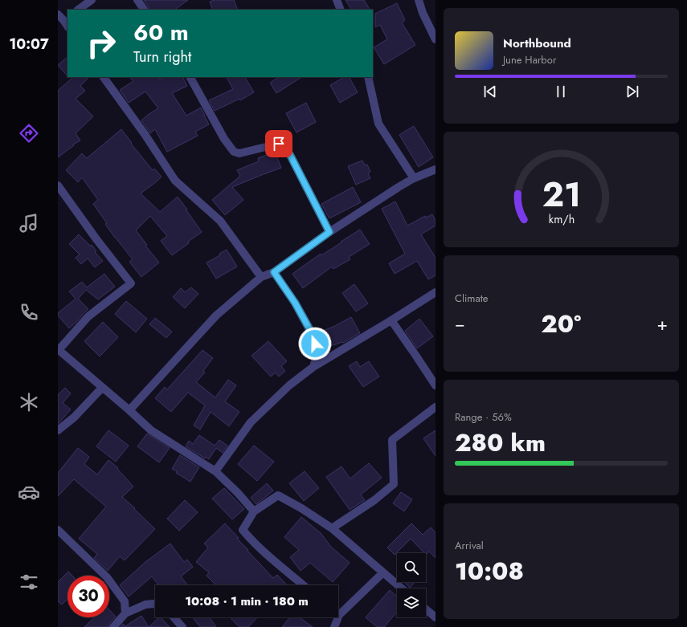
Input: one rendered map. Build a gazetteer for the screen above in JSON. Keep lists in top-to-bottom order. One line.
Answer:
{"page":{"tabs":"10:07","turn":["60 m","Turn right"],"song":["Northbound","June Harbor"],"tile":["Climate",["Range · 56%","280 km"],["Arrival","10:08"]],"heat":["−","20°","+"],"limit":"30","trip":"10:08 · 1 min · 180 m","gauge":["21","km/h"]}}
